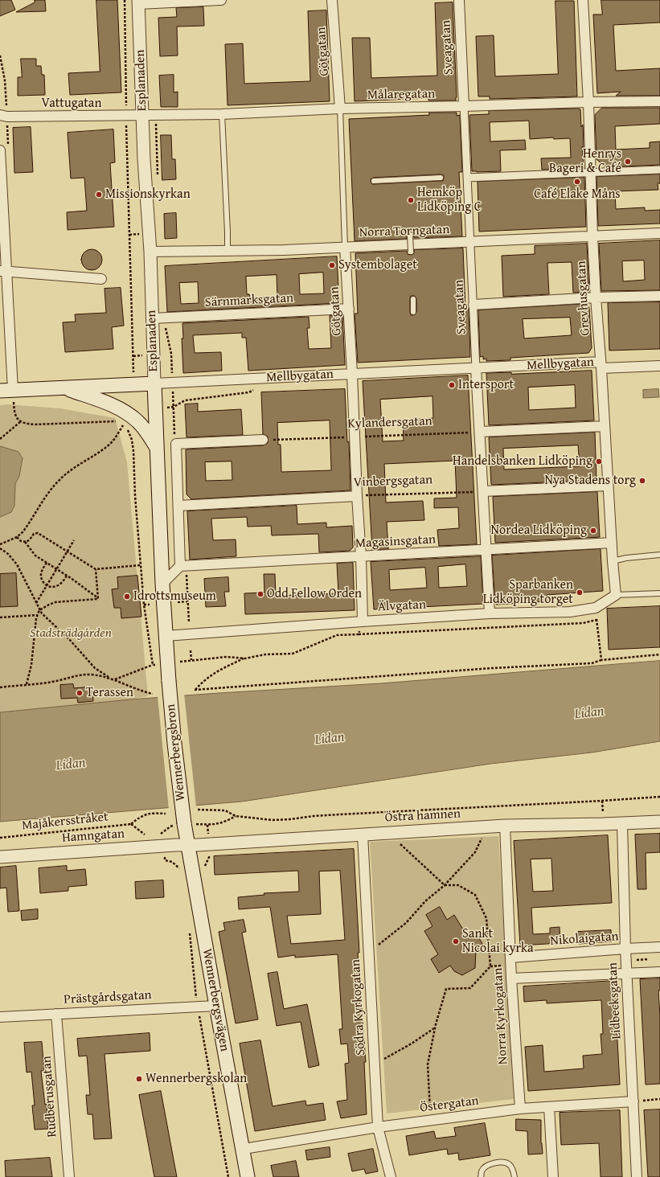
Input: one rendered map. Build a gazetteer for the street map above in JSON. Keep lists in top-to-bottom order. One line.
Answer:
{"streets":{"main road":["Esplanaden","Mellbygatan","Wennerbergsbron","Wennerbergsvägen"],"street":["Sveagatan","Götgatan","Målaregatan","Vattugatan","Norra Torngatan","Grevhusgatan","Särnmarksgatan","Vinbergsgatan","Magasinsgatan","Älvgatan","Östra hamnen","Hamngatan","Nikolaigatan","Prästgårdsgatan","Lidbecksgatan","Södra Kyrkogatan","Norra Kyrkogatan","Rudberusgatan","Östergatan"],"path":["Kylandersgatan","Majåkersstråket"]},"crossings":[["Sveagatan","Målaregatan"],["Sveagatan","Norra Torngatan"],["Sveagatan","Mellbygatan"],["Sveagatan","Kylandersgatan"],["Sveagatan","Vinbergsgatan"],["Sveagatan","Magasinsgatan"],["Sveagatan","Älvgatan"],["Götgatan","Målaregatan"],["Götgatan","Norra Torngatan"],["Götgatan","Särnmarksgatan"],["Götgatan","Mellbygatan"],["Götgatan","Kylandersgatan"],["Götgatan","Vinbergsgatan"],["Götgatan","Magasinsgatan"],["Götgatan","Älvgatan"],["Esplanaden","Målaregatan"],["Esplanaden","Vattugatan"],["Esplanaden","Norra Torngatan"],["Esplanaden","Särnmarksgatan"],["Esplanaden","Mellbygatan"],["Esplanaden","Älvgatan"],["Esplanaden","Wennerbergsbron"],["Målaregatan","Vattugatan"],["Målaregatan","Grevhusgatan"],["Norra Torngatan","Grevhusgatan"],["Grevhusgatan","Mellbygatan"],["Grevhusgatan","Magasinsgatan"],["Grevhusgatan","Älvgatan"],["Wennerbergsbron","Wennerbergsvägen"],["Östra hamnen","Hamngatan"],["Östra hamnen","Wennerbergsvägen"],["Östra hamnen","Lidbecksgatan"],["Östra hamnen","Södra Kyrkogatan"],["Östra hamnen","Norra Kyrkogatan"],["Hamngatan","Wennerbergsvägen"],["Nikolaigatan","Lidbecksgatan"],["Nikolaigatan","Norra Kyrkogatan"],["Prästgårdsgatan","Wennerbergsvägen"],["Prästgårdsgatan","Rudberusgatan"],["Wennerbergsvägen","Östergatan"],["Lidbecksgatan","Östergatan"],["Södra Kyrkogatan","Östergatan"],["Norra Kyrkogatan","Östergatan"]],"water":["Lidan"],"parks":["Stadsträdgården"],"places":["Henrys Bageri & Café","Café Elake Måns","Missionskyrkan","Hemköp Lidköping C","Systembolaget","Intersport","Handelsbanken Lidköping","Nya Stadens torg","Nordea Lidköping","Sparbanken Lidköping torget","Odd Fellow Orden","Idrottsmuseum","Terassen","Sankt Nicolai kyrka","Wennerbergskolan"]}
